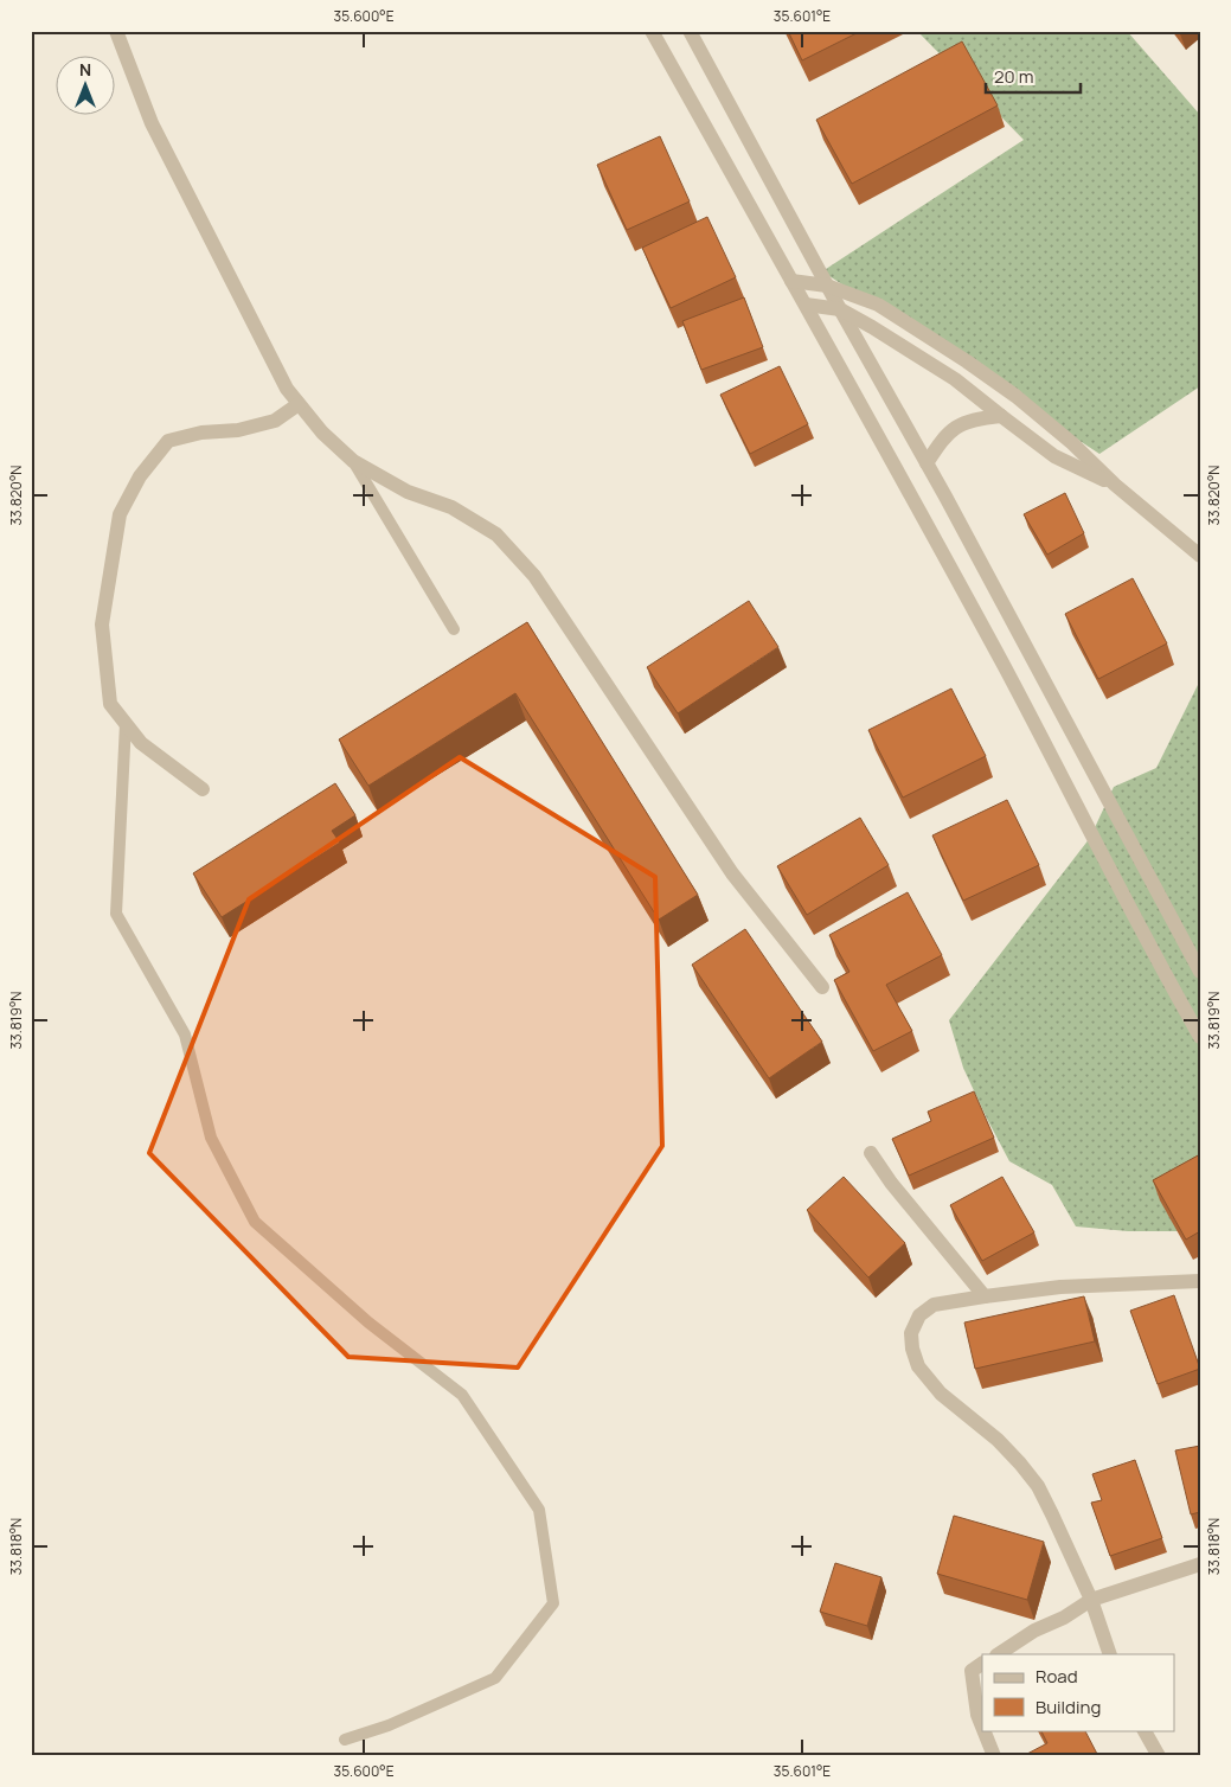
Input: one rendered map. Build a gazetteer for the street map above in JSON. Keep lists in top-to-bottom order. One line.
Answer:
{"legend":["Road","Building"],"scale_bar":"20 m","north":"top","coordinates":["35.600°E","35.601°E","33.820°N","33.819°N","33.818°N"]}
